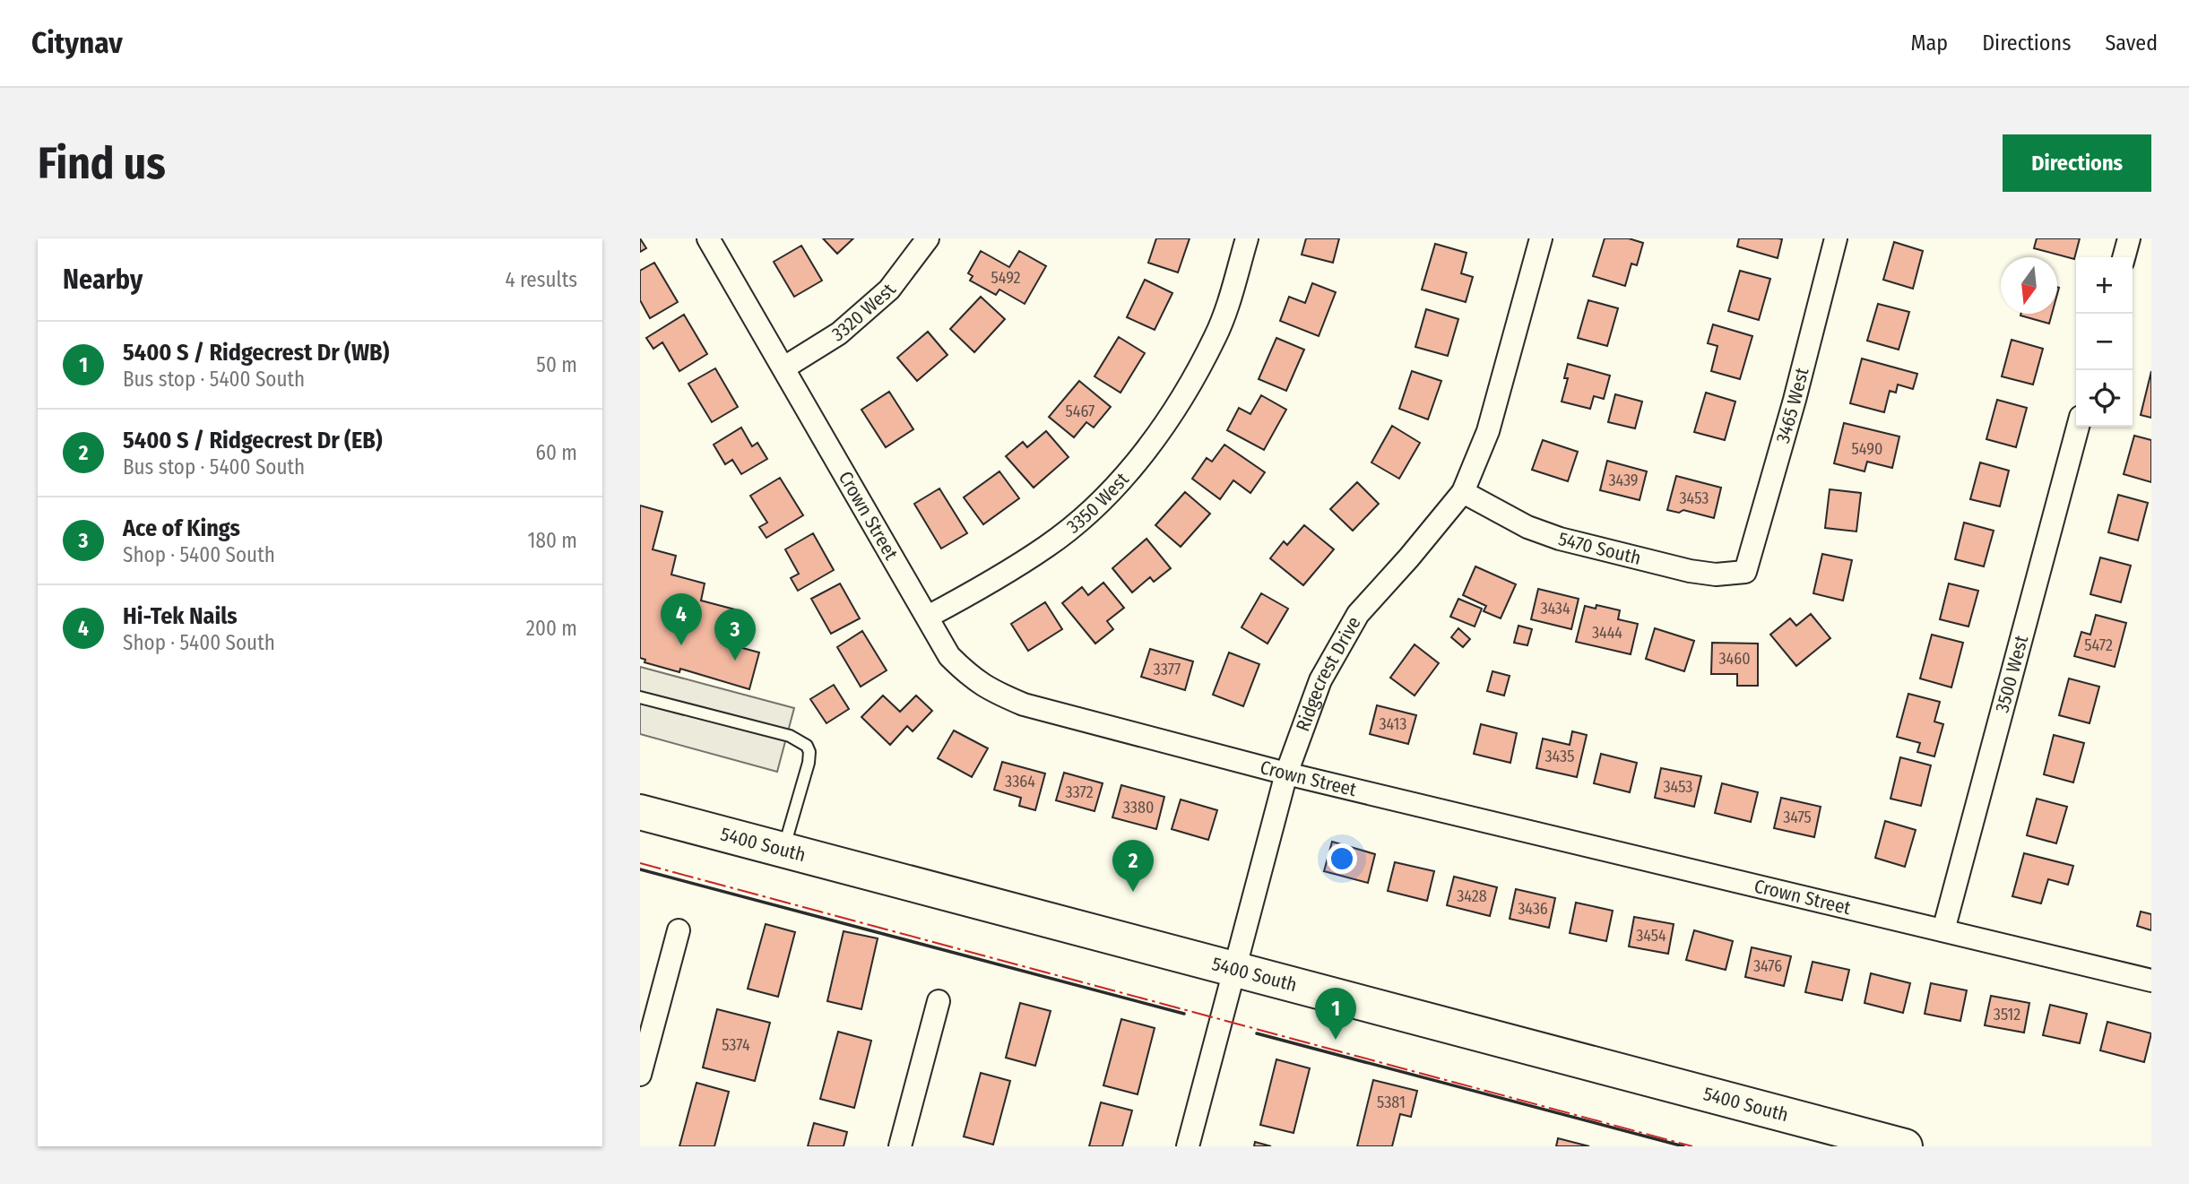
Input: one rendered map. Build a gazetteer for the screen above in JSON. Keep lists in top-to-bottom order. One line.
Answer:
{"streets":{"main road":["5400 South"],"street":["3320 West","3465 West","3350 West","Crown Street","5470 South","3500 West","Ridgecrest Drive"]},"crossings":[["3320 West","Crown Street"],["3465 West","5470 South"],["3350 West","Crown Street"],["Crown Street","3500 West"],["Crown Street","Ridgecrest Drive"],["5470 South","Ridgecrest Drive"],["Ridgecrest Drive","5400 South"]],"house_numbers":["5492","5467","5490","3439","3453","3434","3444","5472","3460","3377","3413","3435","3364","3453","3372","3380","3475","3428","3436","3454","3476","3512","5374","5381"],"north":"bottom","page":{"header":"Citynav","nav":["Map","Directions","Saved"],"buttons":"Directions","title":"Find us","heading":["Nearby","4 results"],"map_buttons":["+","−"],"list":[{"mark":"1","name":"5400 S / Ridgecrest Dr (WB)","note":"Bus stop · 5400 South","value":"50 m"},{"mark":"2","name":"5400 S / Ridgecrest Dr (EB)","note":"Bus stop · 5400 South","value":"60 m"},{"mark":"3","name":"Ace of Kings","note":"Shop · 5400 South","value":"180 m"},{"mark":"4","name":"Hi-Tek Nails","note":"Shop · 5400 South","value":"200 m"}],"pins":["4","3","2","1"]}}
